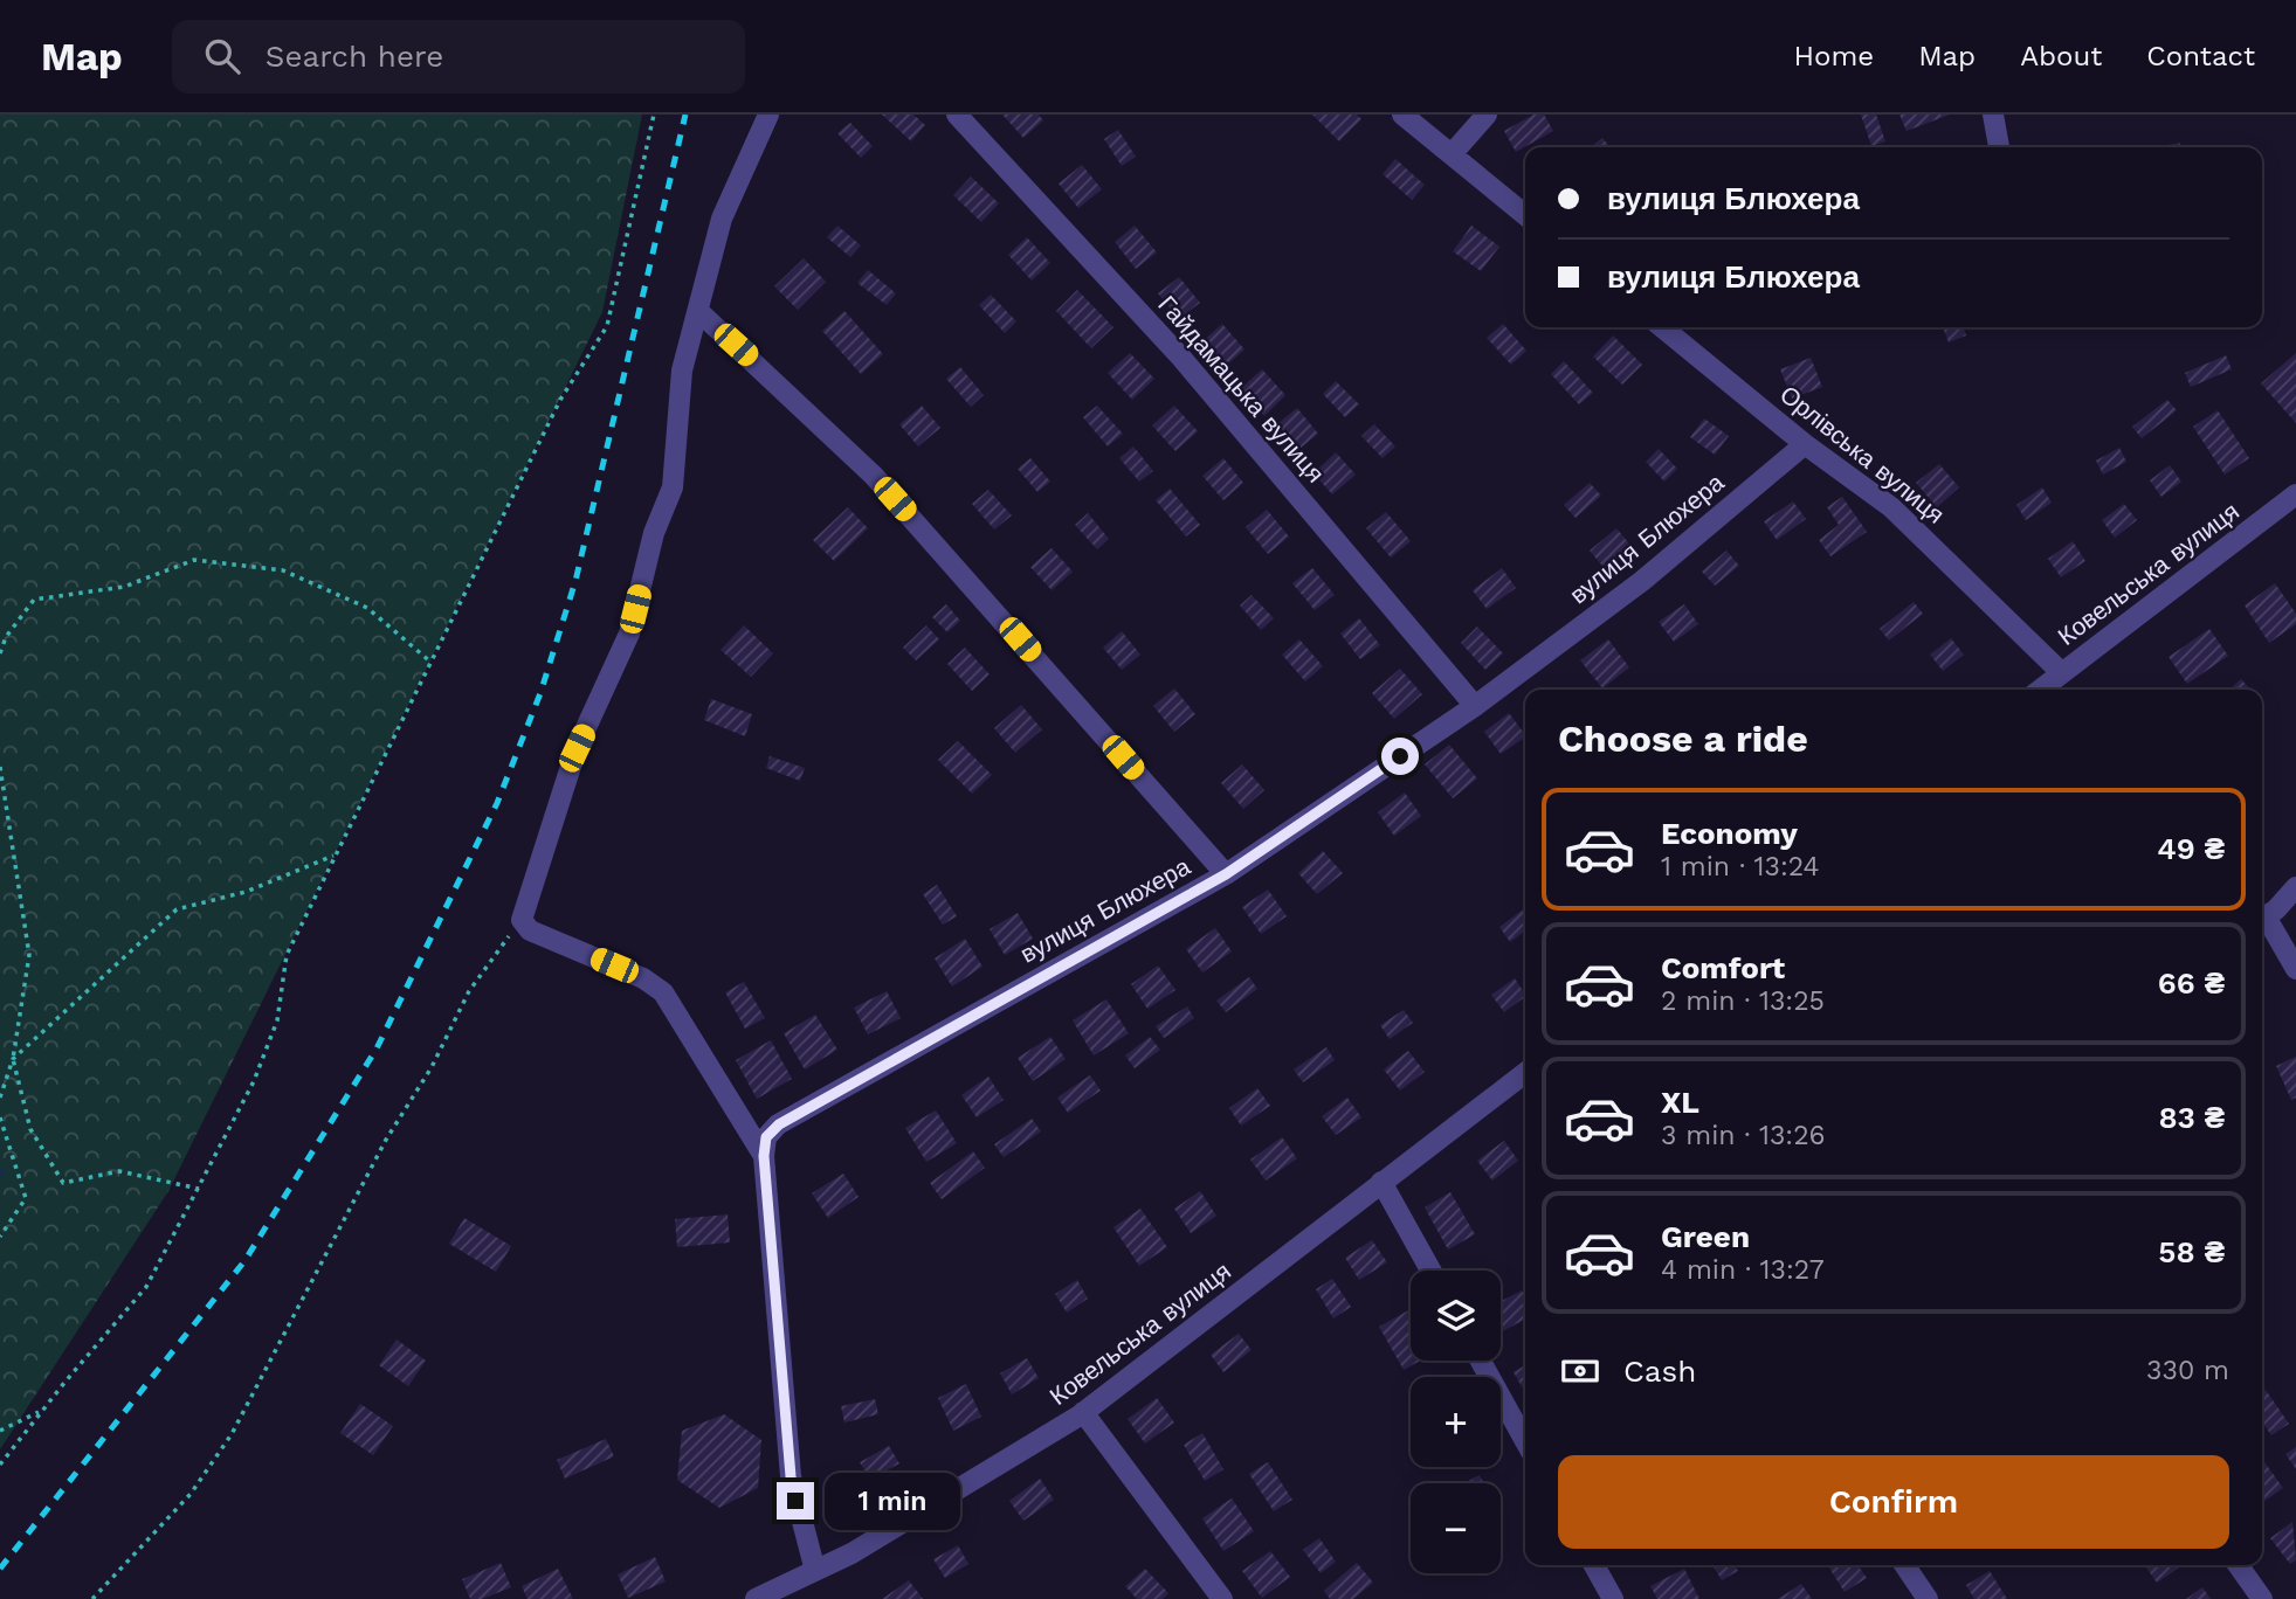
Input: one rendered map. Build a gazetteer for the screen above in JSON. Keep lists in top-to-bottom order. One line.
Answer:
{"streets":{"street":["Гайдамацька вулиця","Орлівська вулиця","вулиця Блюхера","Ковельська вулиця"]},"crossings":[["Гайдамацька вулиця","вулиця Блюхера"],["Орлівська вулиця","вулиця Блюхера"],["Орлівська вулиця","Ковельська вулиця"]],"page":{"header":"Map","search":"Search here","nav":["Home","Map","About","Contact"],"banner":["вулиця Блюхера","вулиця Блюхера"],"heading":"Choose a ride","list":[{"name":"Economy","note":"1 min · 13:24","value":"49 ₴"},{"name":"Comfort","note":"2 min · 13:25","value":"66 ₴"},{"name":"XL","note":"3 min · 13:26","value":"83 ₴"},{"name":"Green","note":"4 min · 13:27","value":"58 ₴"}],"map_buttons":["+","−"],"pay":["Cash","330 m"],"buttons":"Confirm","bubble":"1 min"}}
